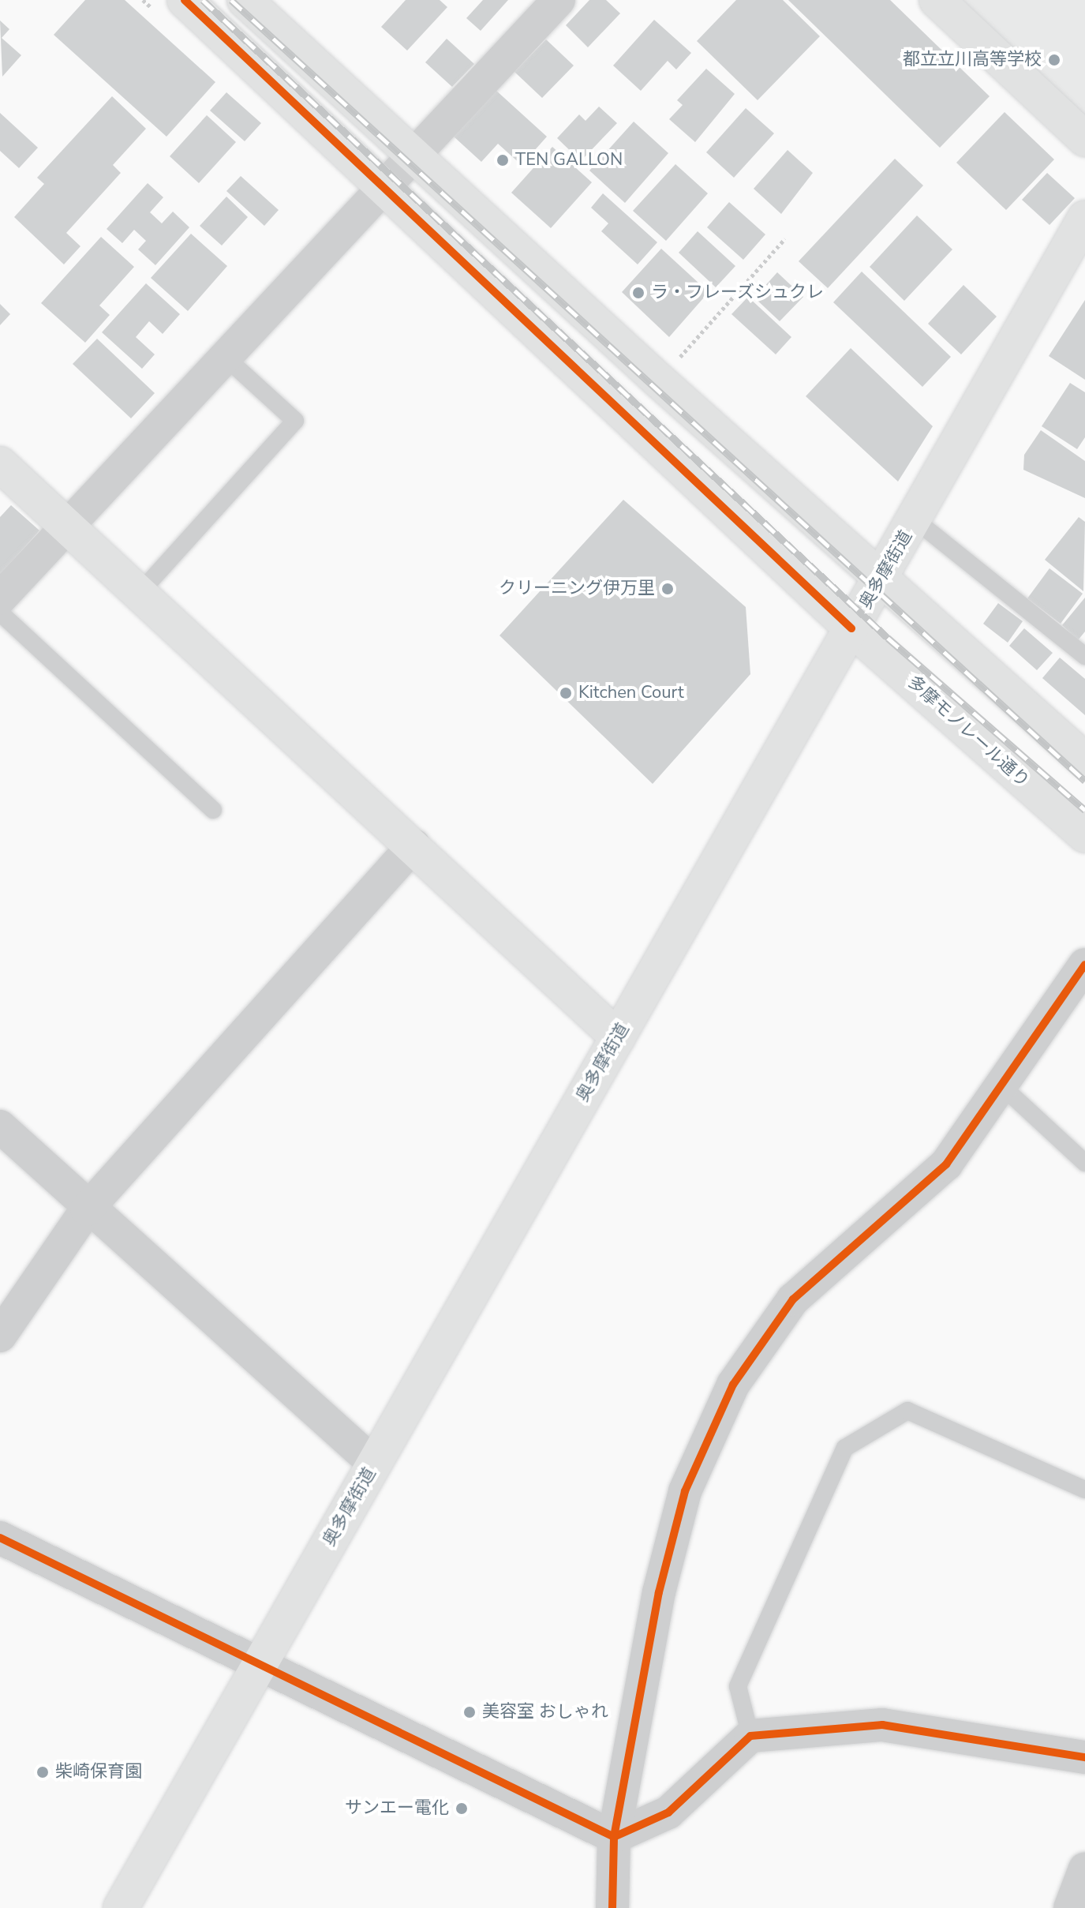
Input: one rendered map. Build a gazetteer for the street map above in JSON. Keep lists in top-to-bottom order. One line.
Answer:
{"streets":{"street":["奥多摩街道","多摩モノレール通り"]},"crossings":[["奥多摩街道","多摩モノレール通り"]],"places":["都立立川高等学校","TEN GALLON","ラ・フレーズシュクレ","クリーニング伊万里","Kitchen Court","美容室 おしゃれ","柴崎保育園","サンエー電化"]}
